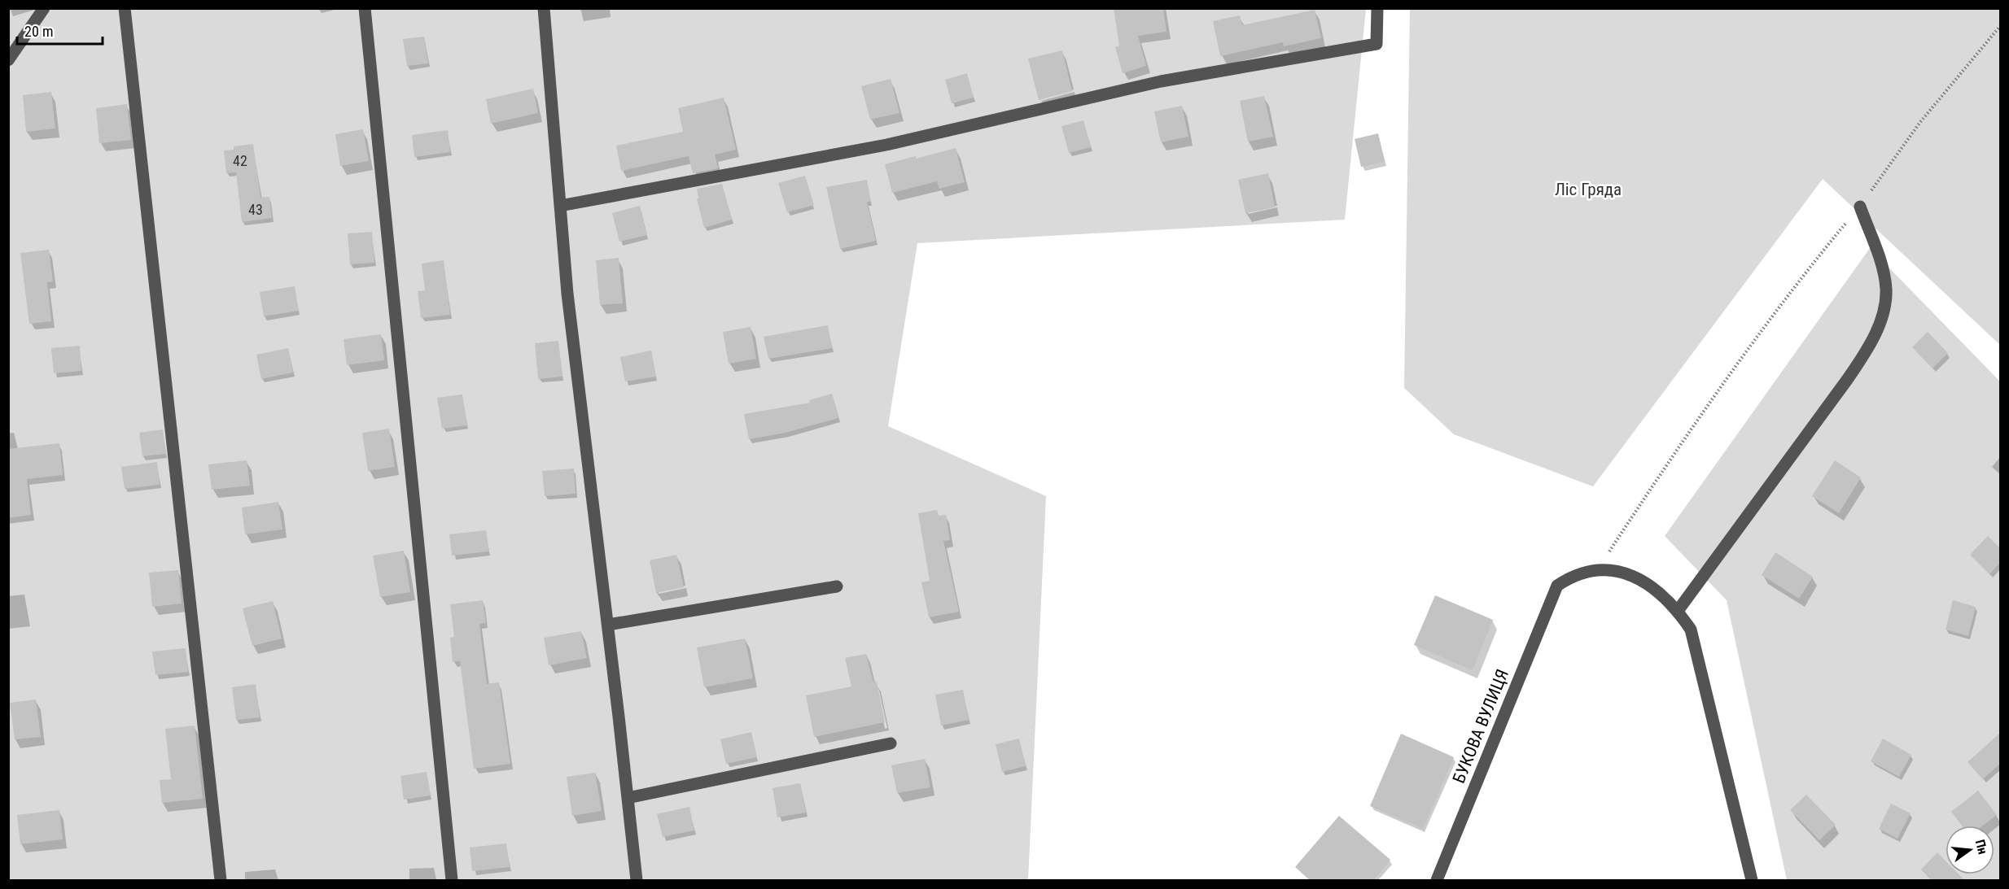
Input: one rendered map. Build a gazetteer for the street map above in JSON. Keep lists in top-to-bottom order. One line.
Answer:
{"streets":{"street":["БУКОВА ВУЛИЦЯ"]},"parks":["Ліс Гряда"],"house_numbers":["42","43"],"scale_bar":"20 m","north":"right"}
